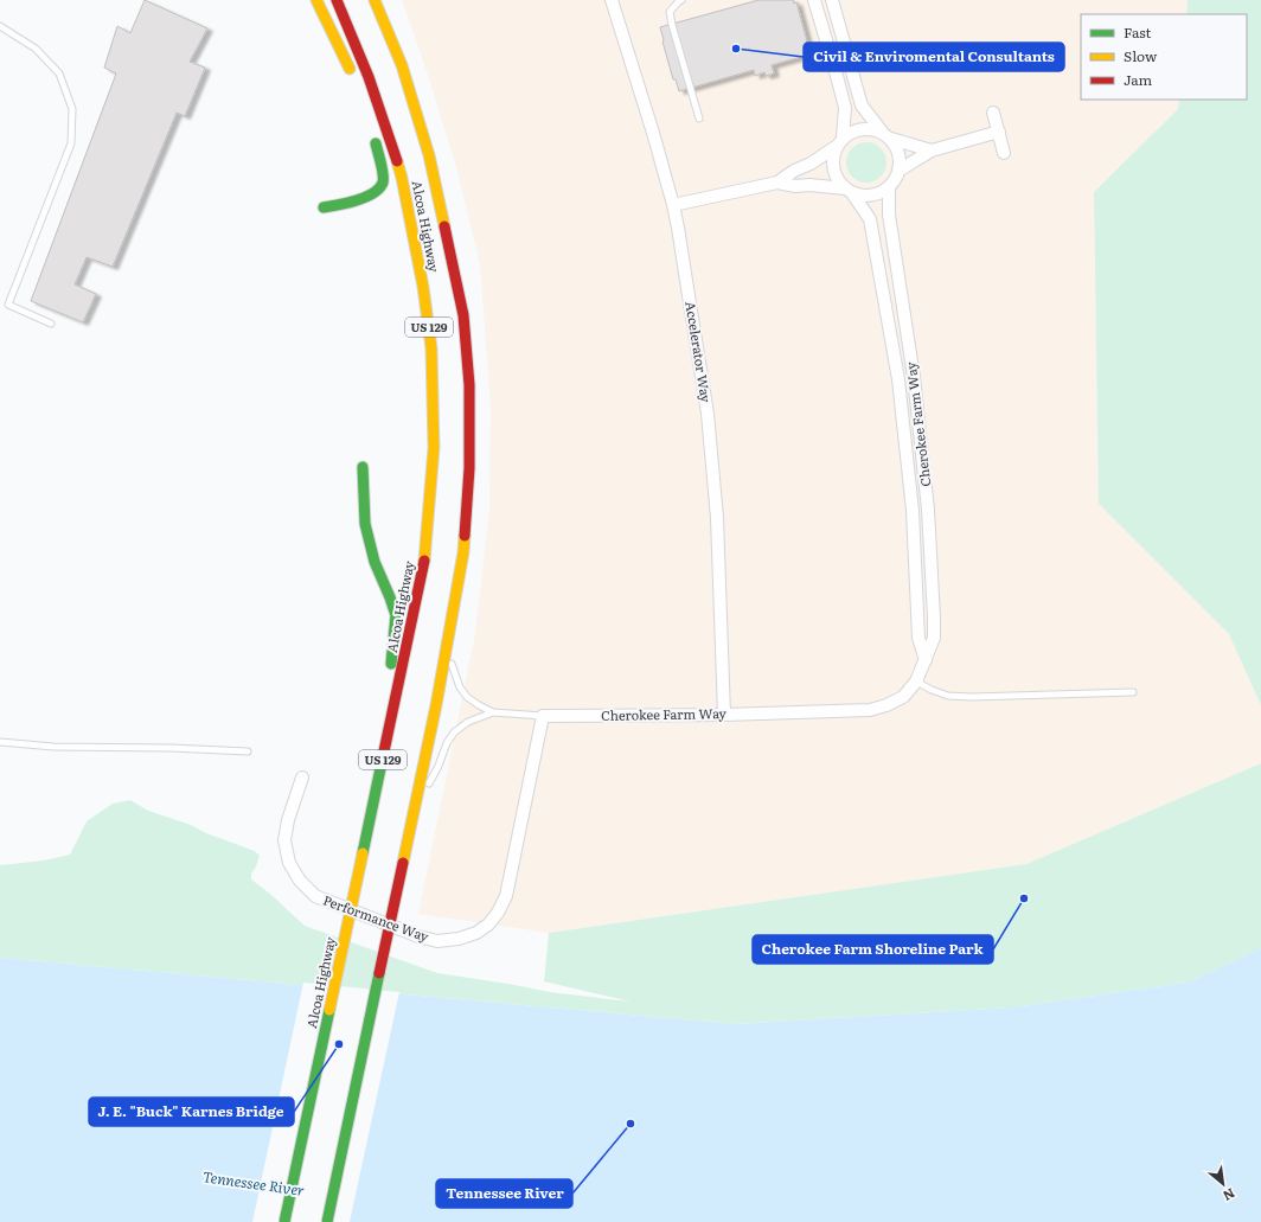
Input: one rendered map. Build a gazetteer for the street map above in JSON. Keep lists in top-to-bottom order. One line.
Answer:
{"streets":{"highway":["Alcoa Highway","US 129"],"street":["Accelerator Way","Cherokee Farm Way","Performance Way"]},"crossings":[["Alcoa Highway","Cherokee Farm Way"],["Accelerator Way","Cherokee Farm Way"],["Cherokee Farm Way","Performance Way"]],"water":["Tennessee River"],"places":["Civil & Enviromental Consultants","Cherokee Farm Shoreline Park","J. E. \"Buck\" Karnes Bridge","Tennessee River"],"legend":["Fast","Slow","Jam"],"north":"bottom right"}
